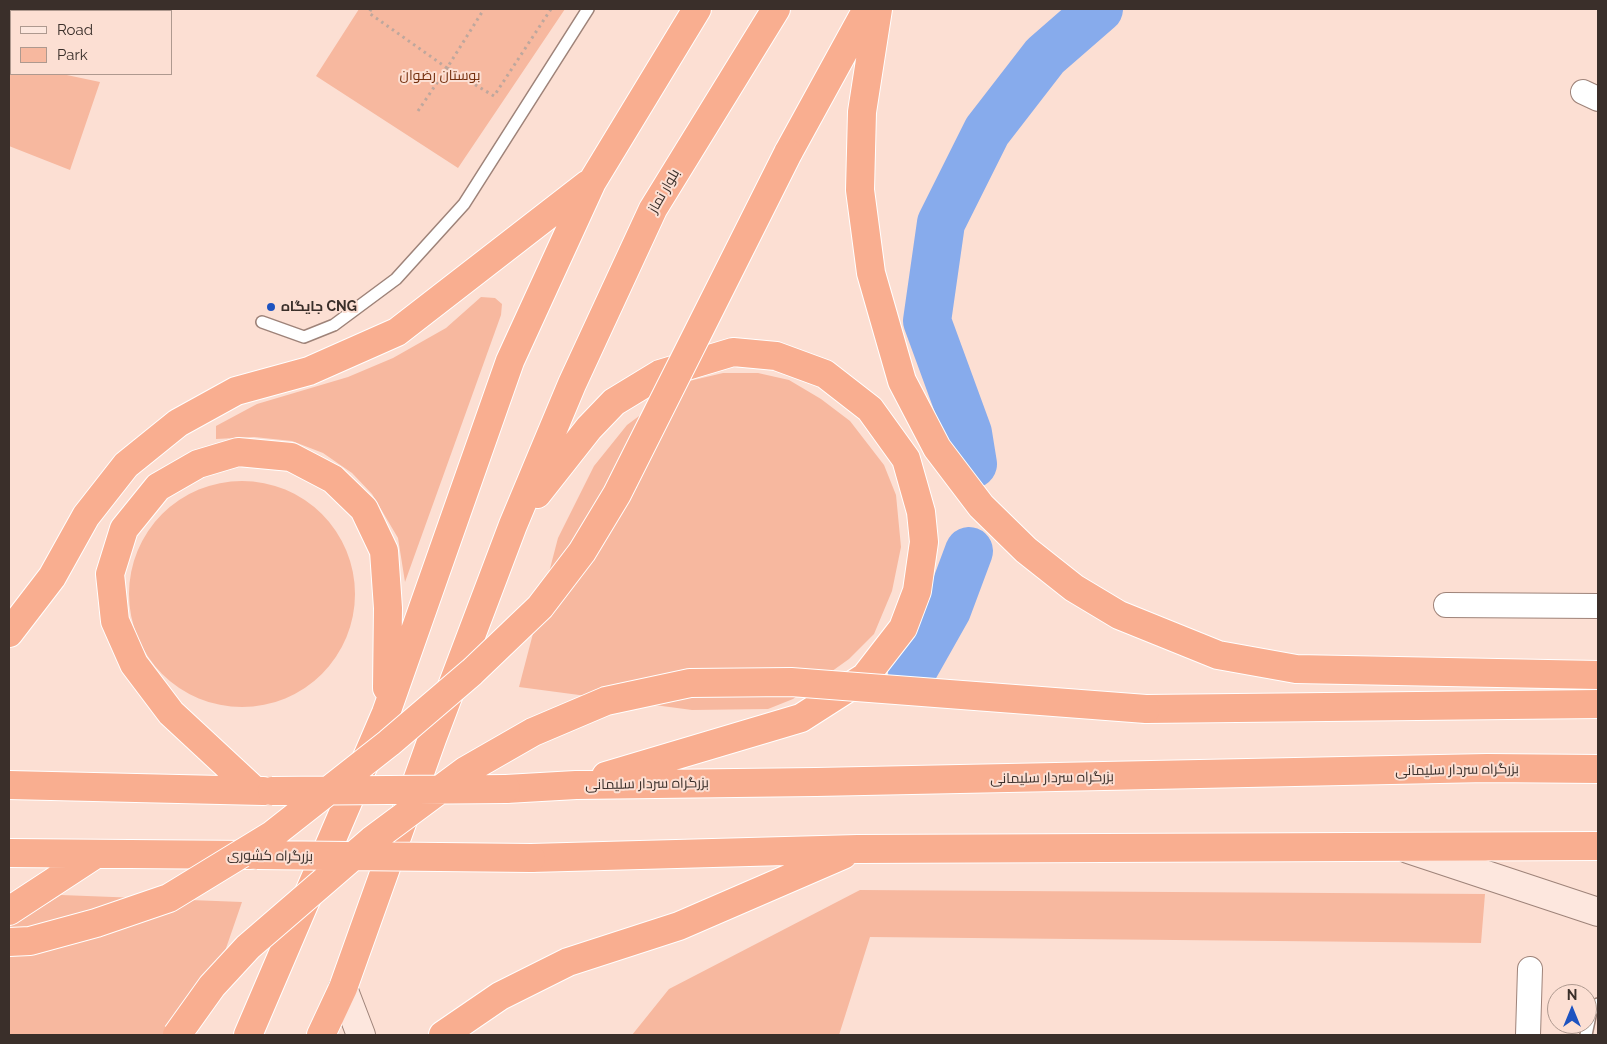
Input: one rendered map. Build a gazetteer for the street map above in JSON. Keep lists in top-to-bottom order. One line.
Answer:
{"streets":{"highway":["بلوار نماز","بزرگراه سردار سلیمانی","بزرگراه کشوری"]},"parks":["بوستان رضوان"],"places":["جایگاه CNG"],"legend":["Road","Park"],"north":"top"}
